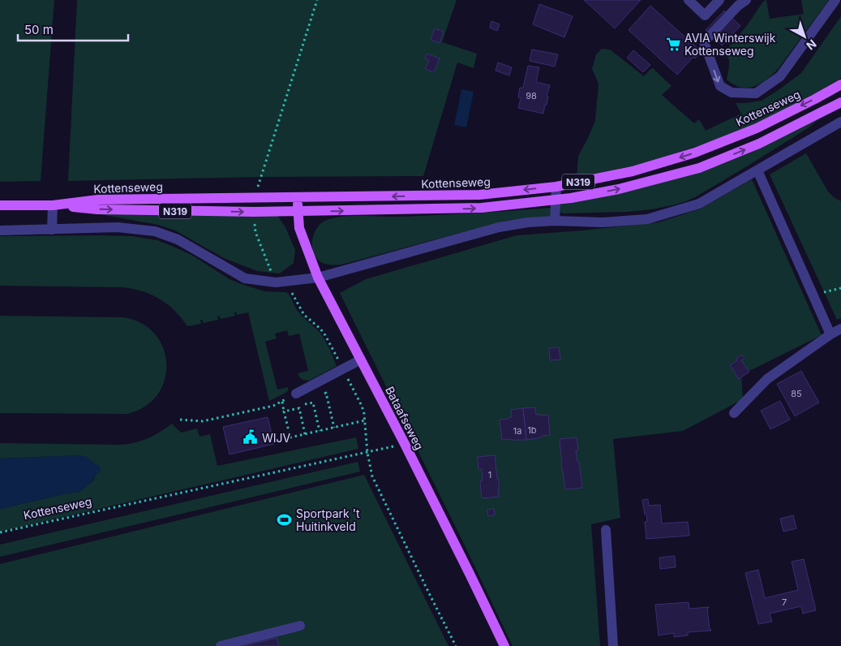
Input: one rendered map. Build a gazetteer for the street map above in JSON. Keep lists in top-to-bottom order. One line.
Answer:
{"streets":{"main road":["Kottenseweg","N319","Bataafseweg"]},"crossings":[["Kottenseweg","Bataafseweg"]],"places":{"supermarket":["AVIA Winterswijk Kottenseweg"],"public building":["WIJV"],"sports":["Sportpark 't Huitinkveld"]},"house_numbers":["98","85","1b","1a","1","7"],"scale_bar":"50 m","north":"bottom right"}
